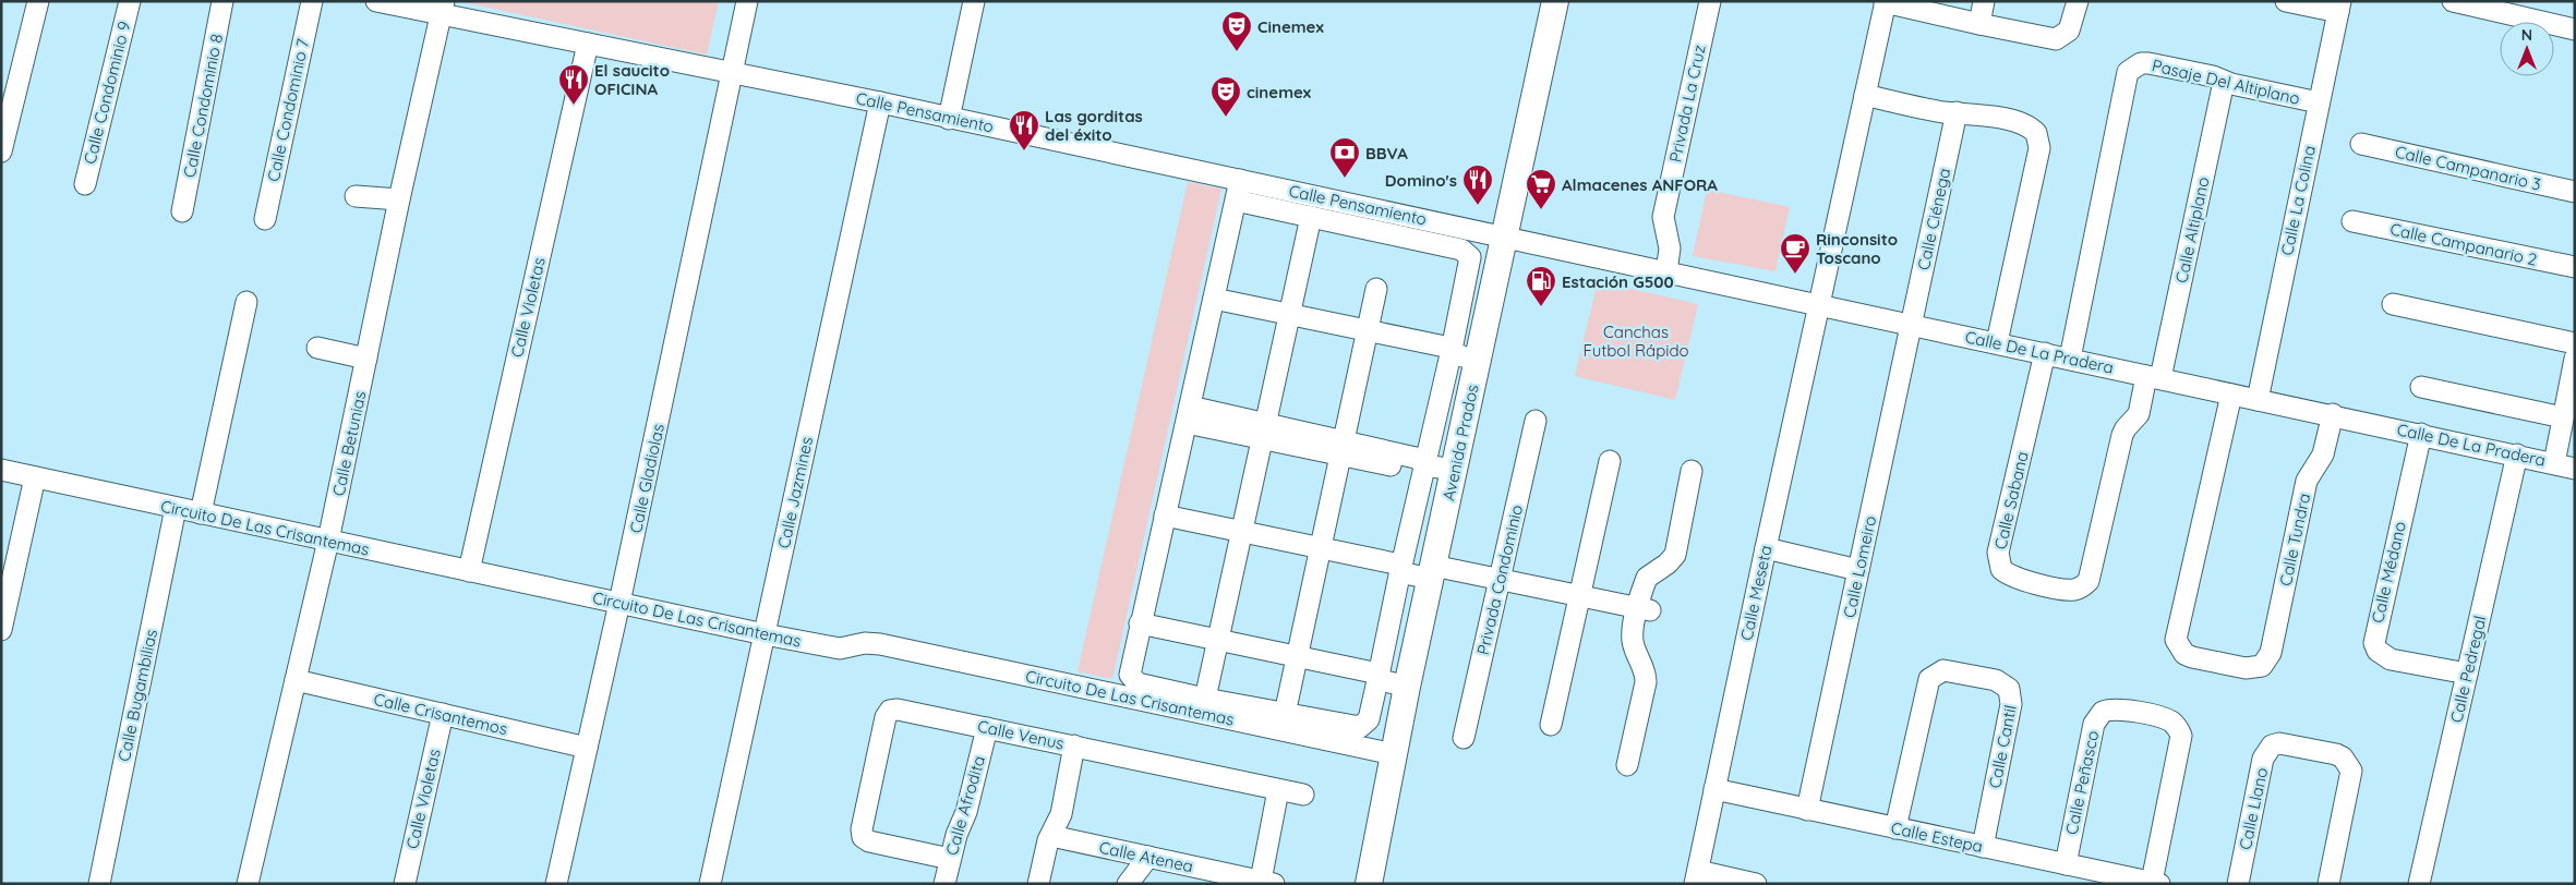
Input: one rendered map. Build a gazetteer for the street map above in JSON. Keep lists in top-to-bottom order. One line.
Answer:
{"streets":{"main road":["Avenida Prados"],"street":["Pasaje Del Altiplano","Calle Condominio 9","Privada La Cruz","Calle Condominio 8","Calle Condominio 7","Calle Pensamiento","Calle Campanario 3","Calle La Colina","Calle Ciénega","Calle Altiplano","Calle Campanario 2","Calle Violetas","Calle De La Pradera","Calle Betunias","Calle Gladiolas","Calle Jazmines","Calle Sabana","Circuito De Las Crisantemas","Calle Tundra","Calle Lomeiro","Calle Médano","Privada Condominio","Calle Meseta","Calle Pedregal","Calle Bugambilias","Calle Crisantemos","Calle Venus","Calle Cantil","Calle Peñasco","Calle Afrodita","Calle Llano","Calle Estepa","Calle Atenea"]},"crossings":[["Pasaje Del Altiplano","Calle La Colina"],["Pasaje Del Altiplano","Calle Altiplano"],["Pasaje Del Altiplano","Calle De La Pradera"],["Privada La Cruz","Calle De La Pradera"],["Calle Pensamiento","Calle Violetas"],["Calle Pensamiento","Calle De La Pradera"],["Calle Pensamiento","Avenida Prados"],["Calle Pensamiento","Calle Betunias"],["Calle Pensamiento","Calle Gladiolas"],["Calle Pensamiento","Calle Jazmines"],["Calle La Colina","Calle De La Pradera"],["Calle Ciénega","Calle De La Pradera"],["Calle Ciénega","Calle Lomeiro"],["Calle Altiplano","Calle De La Pradera"],["Calle Altiplano","Calle Sabana"],["Calle Violetas","Circuito De Las Crisantemas"],["Calle Violetas","Calle Crisantemos"],["Calle De La Pradera","Avenida Prados"],["Calle De La Pradera","Calle Sabana"],["Calle De La Pradera","Calle Tundra"],["Calle De La Pradera","Calle Lomeiro"],["Calle De La Pradera","Calle Médano"],["Calle De La Pradera","Calle Meseta"],["Calle De La Pradera","Calle Pedregal"],["Avenida Prados","Circuito De Las Crisantemas"],["Calle Betunias","Circuito De Las Crisantemas"],["Calle Betunias","Calle Crisantemos"],["Calle Gladiolas","Circuito De Las Crisantemas"],["Calle Gladiolas","Calle Crisantemos"],["Calle Jazmines","Circuito De Las Crisantemas"],["Circuito De Las Crisantemas","Calle Bugambilias"],["Calle Lomeiro","Calle Estepa"],["Calle Médano","Calle Pedregal"],["Calle Meseta","Calle Estepa"],["Calle Venus","Calle Afrodita"],["Calle Cantil","Calle Estepa"],["Calle Peñasco","Calle Estepa"]],"parks":["Canchas Futbol Rápido"],"places":{"theatre":["Cinemex","cinemex"],"restaurant":["El saucito OFICINA","Las gorditas del éxito","Domino's"],"bank":["BBVA"],"supermarket":["Almacenes ANFORA"],"cafe":["Rinconsito Toscano"],"fuel station":["Estación G500"]},"north":"top"}
